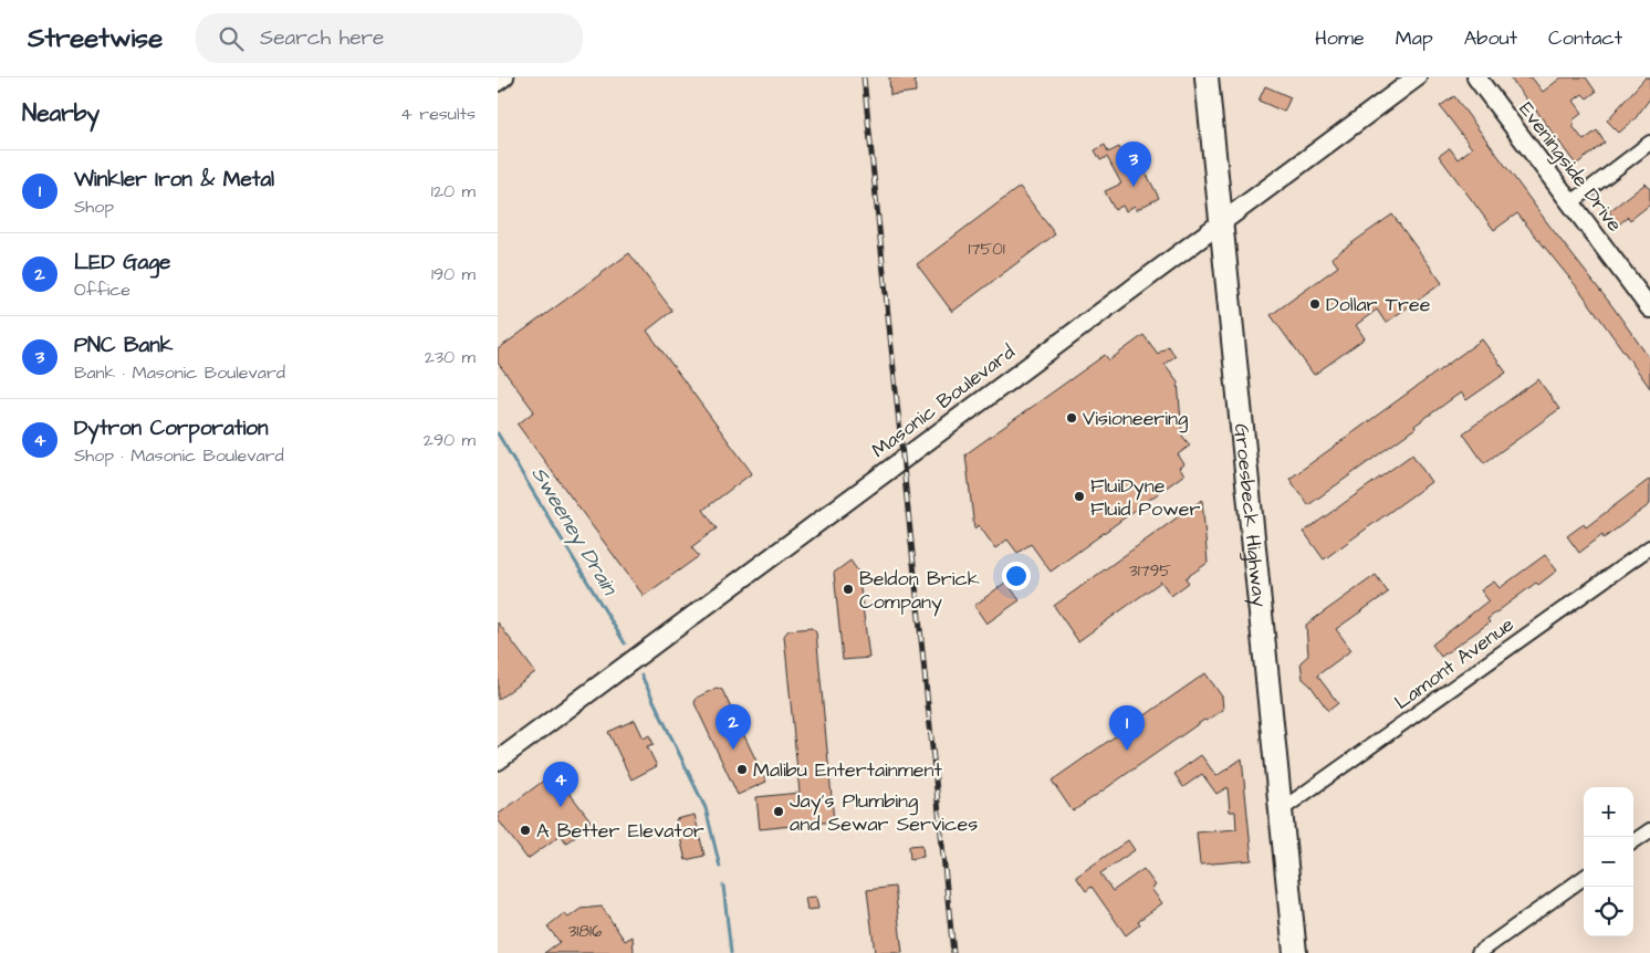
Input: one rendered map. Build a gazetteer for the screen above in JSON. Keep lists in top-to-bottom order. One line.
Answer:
{"streets":{"main road":["Groesbeck Highway"],"street":["Eveningside Drive","Masonic Boulevard","Lamont Avenue"]},"crossings":[["Masonic Boulevard","Groesbeck Highway"],["Groesbeck Highway","Lamont Avenue"]],"water":["Sweeney Drain"],"places":["Dollar Tree","Visioneering","FluiDyne Fluid Power","Beldon Brick Company","Malibu Entertainment","Jay's Plumbing and Sewar Services","A Better Elevator"],"house_numbers":["17501","31795","31816"],"page":{"header":"Streetwise","search":"Search here","nav":["Home","Map","About","Contact"],"heading":["Nearby","4 results"],"pins":["3","2","1","4"],"list":[{"mark":"1","name":"Winkler Iron & Metal","note":"Shop","value":"120 m"},{"mark":"2","name":"LED Gage","note":"Office","value":"190 m"},{"mark":"3","name":"PNC Bank","note":"Bank · Masonic Boulevard","value":"230 m"},{"mark":"4","name":"Dytron Corporation","note":"Shop · Masonic Boulevard","value":"290 m"}],"map_buttons":["+","−"]}}
